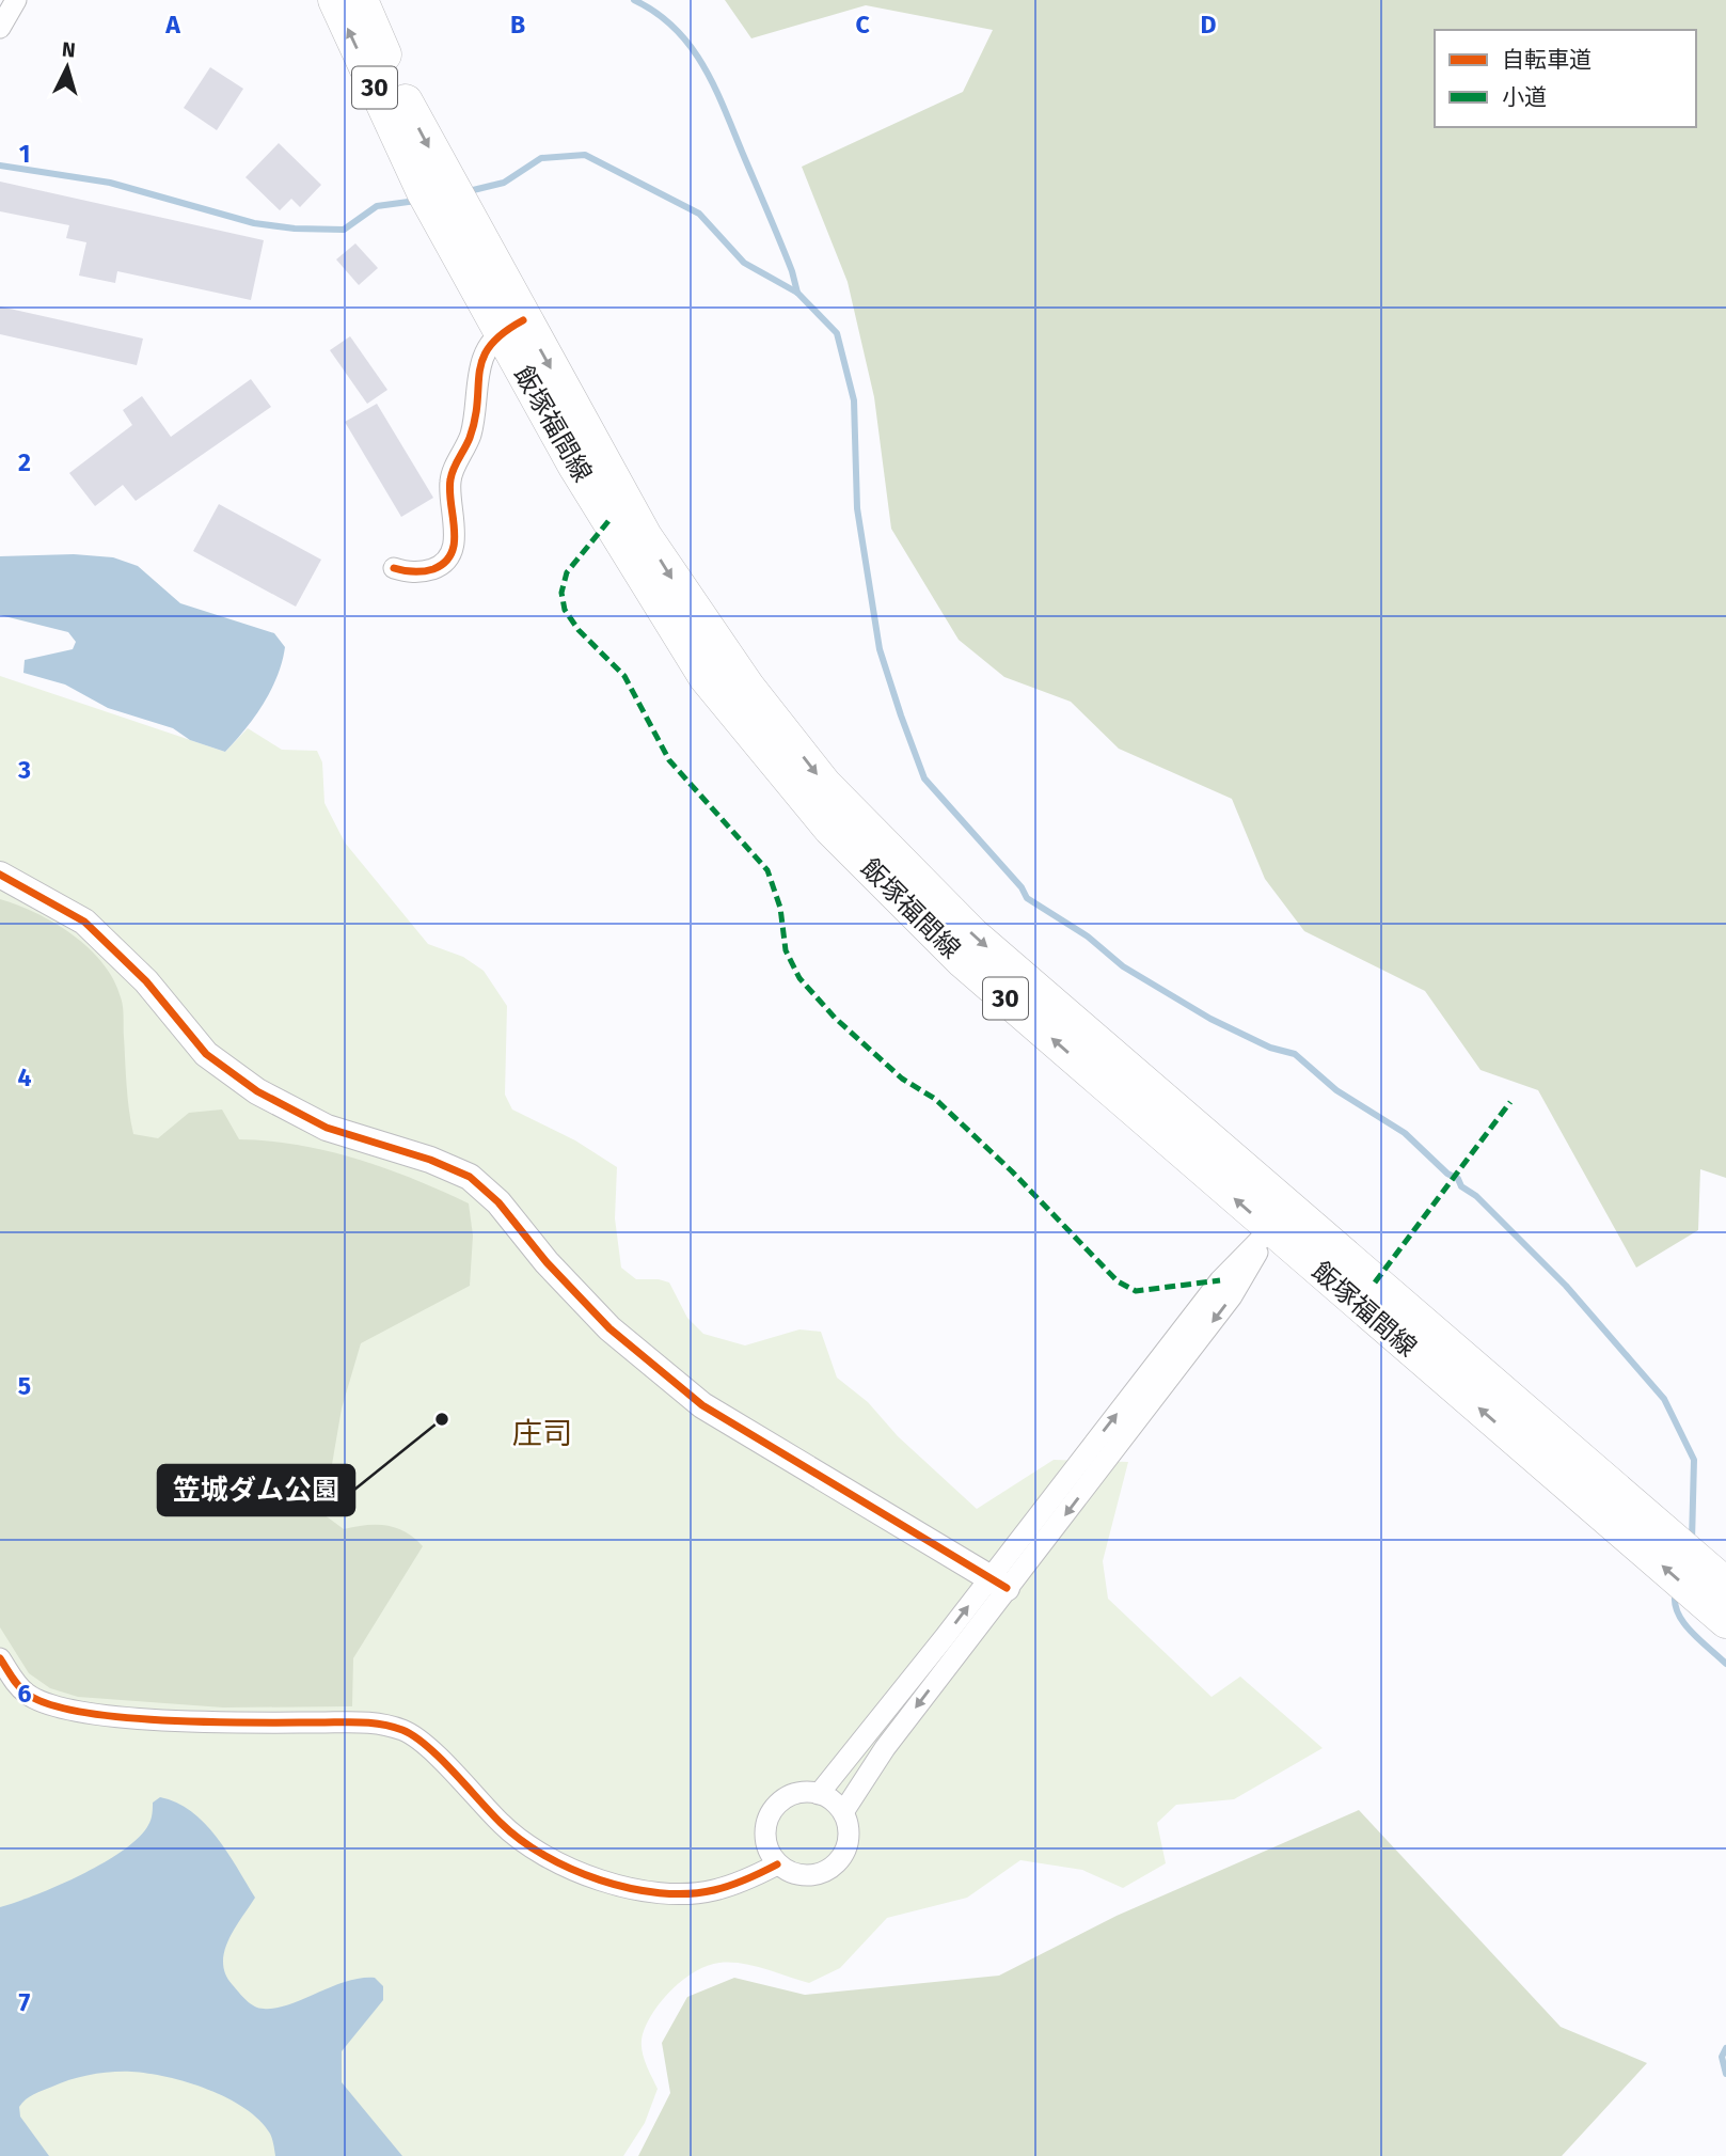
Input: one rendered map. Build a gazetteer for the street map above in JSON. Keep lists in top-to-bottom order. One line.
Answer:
{"streets":{"main road":["30","飯塚福間線"]},"districts":["庄司"],"places":["笠城ダム公園"],"legend":["自転車道","小道"],"north":"top","grid":{"columns":["A","B","C","D"],"rows":["1","2","3","4","5","6","7"]}}
